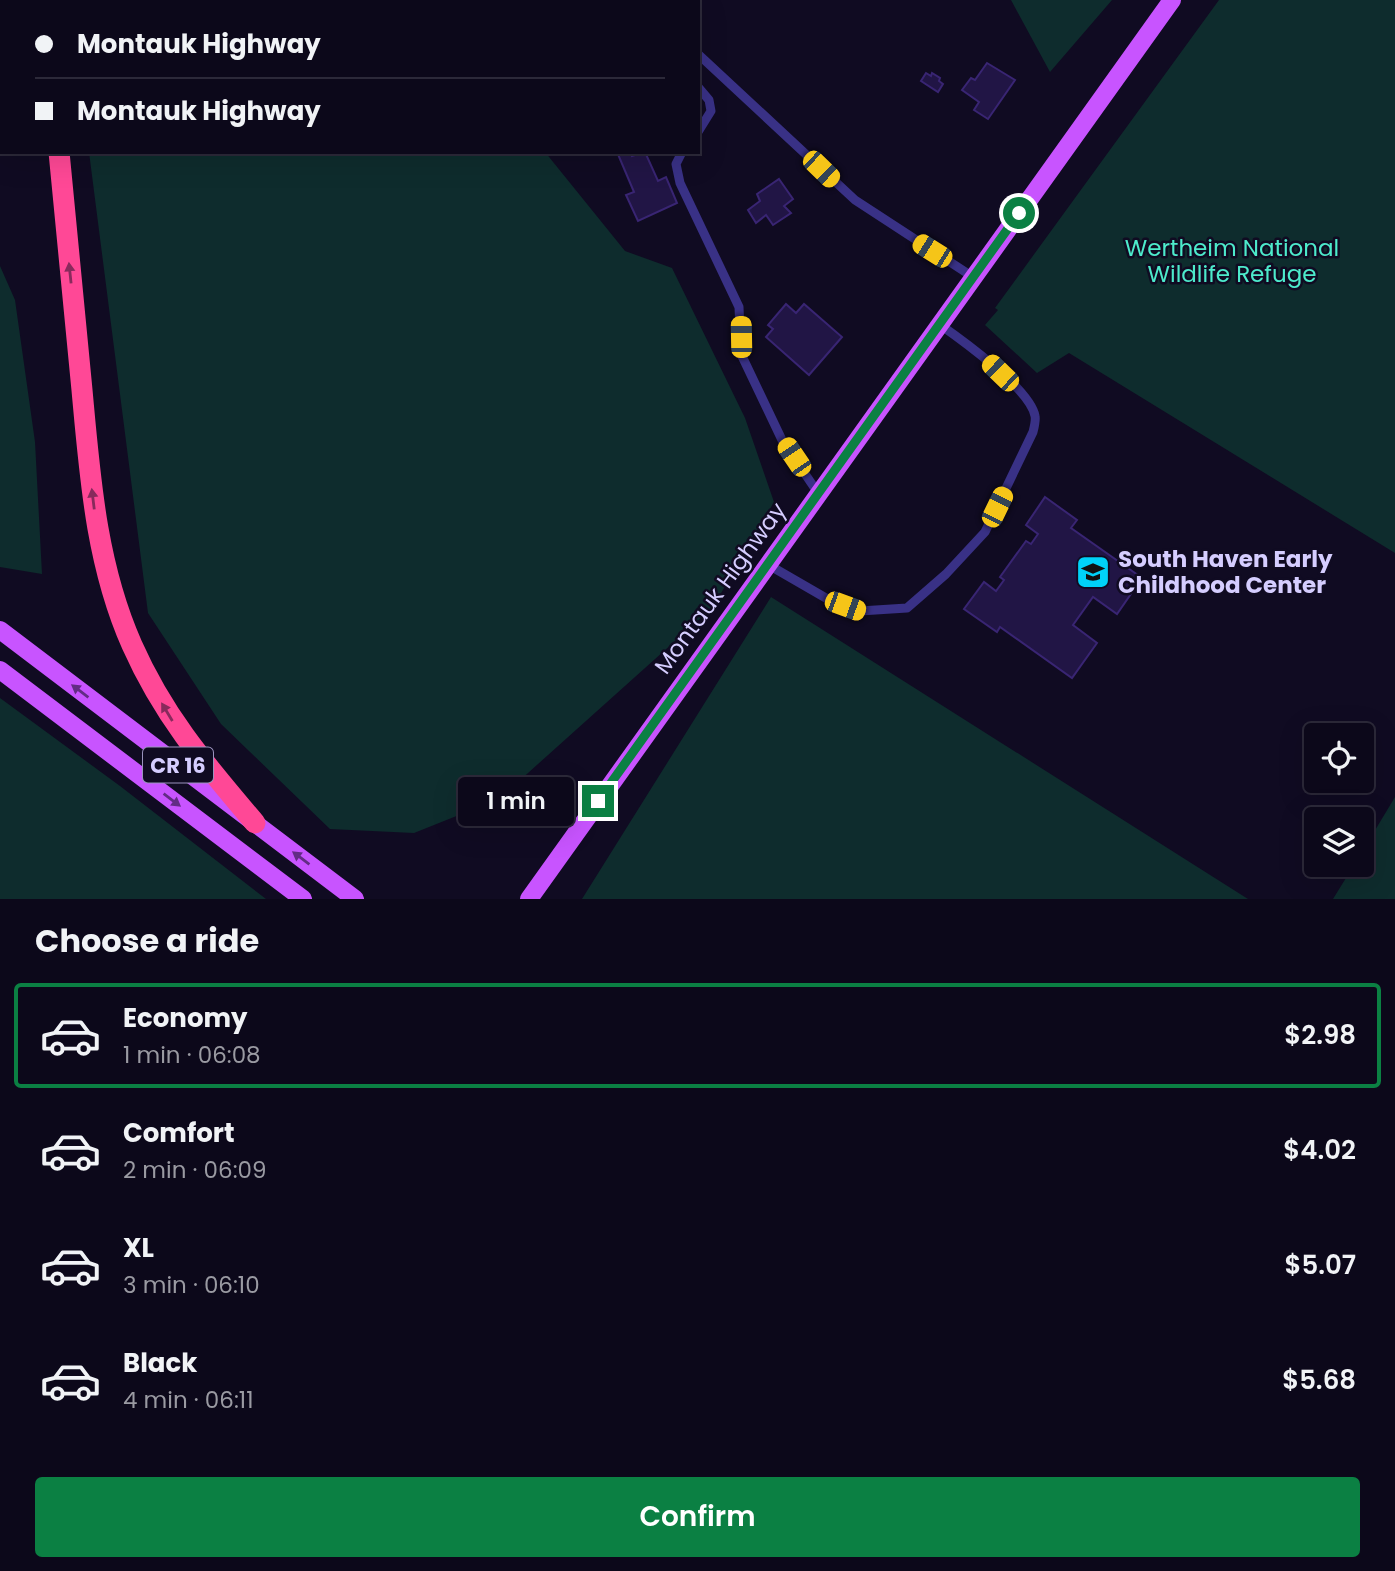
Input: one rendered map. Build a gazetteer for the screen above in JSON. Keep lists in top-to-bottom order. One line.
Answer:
{"streets":{"main road":["Montauk Highway","CR 16"]},"parks":["Wertheim National Wildlife Refuge"],"places":{"school or university":["South Haven Early Childhood Center"]},"page":{"banner":["Montauk Highway","Montauk Highway"],"bubble":"1 min","heading":"Choose a ride","list":[{"name":"Economy","note":"1 min · 06:08","value":"$2.98"},{"name":"Comfort","note":"2 min · 06:09","value":"$4.02"},{"name":"XL","note":"3 min · 06:10","value":"$5.07"},{"name":"Black","note":"4 min · 06:11","value":"$5.68"}],"buttons":"Confirm"}}
